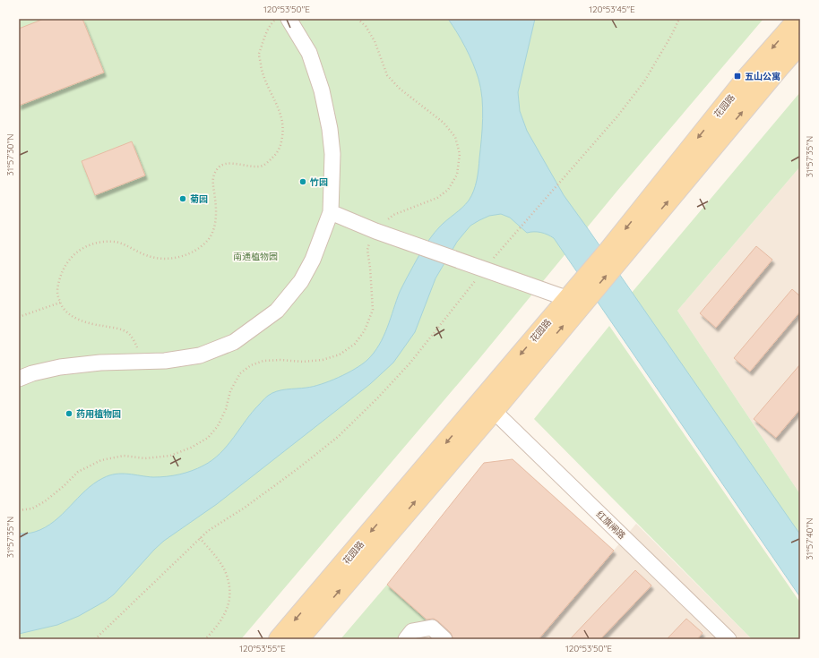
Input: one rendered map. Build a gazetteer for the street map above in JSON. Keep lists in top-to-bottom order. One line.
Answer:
{"streets":{"main road":["花园路"],"street":["红旗闸路"]},"crossings":[["花园路","红旗闸路"]],"parks":["南通植物园"],"places":{"transit":["五山公寓"],"other":["竹园","菊园","药用植物园"]},"coordinates":["120°53'50\"E","120°53'45\"E","31°57'30\"N","31°57'35\"N","31°57'40\"N","120°53'55\"E"]}
